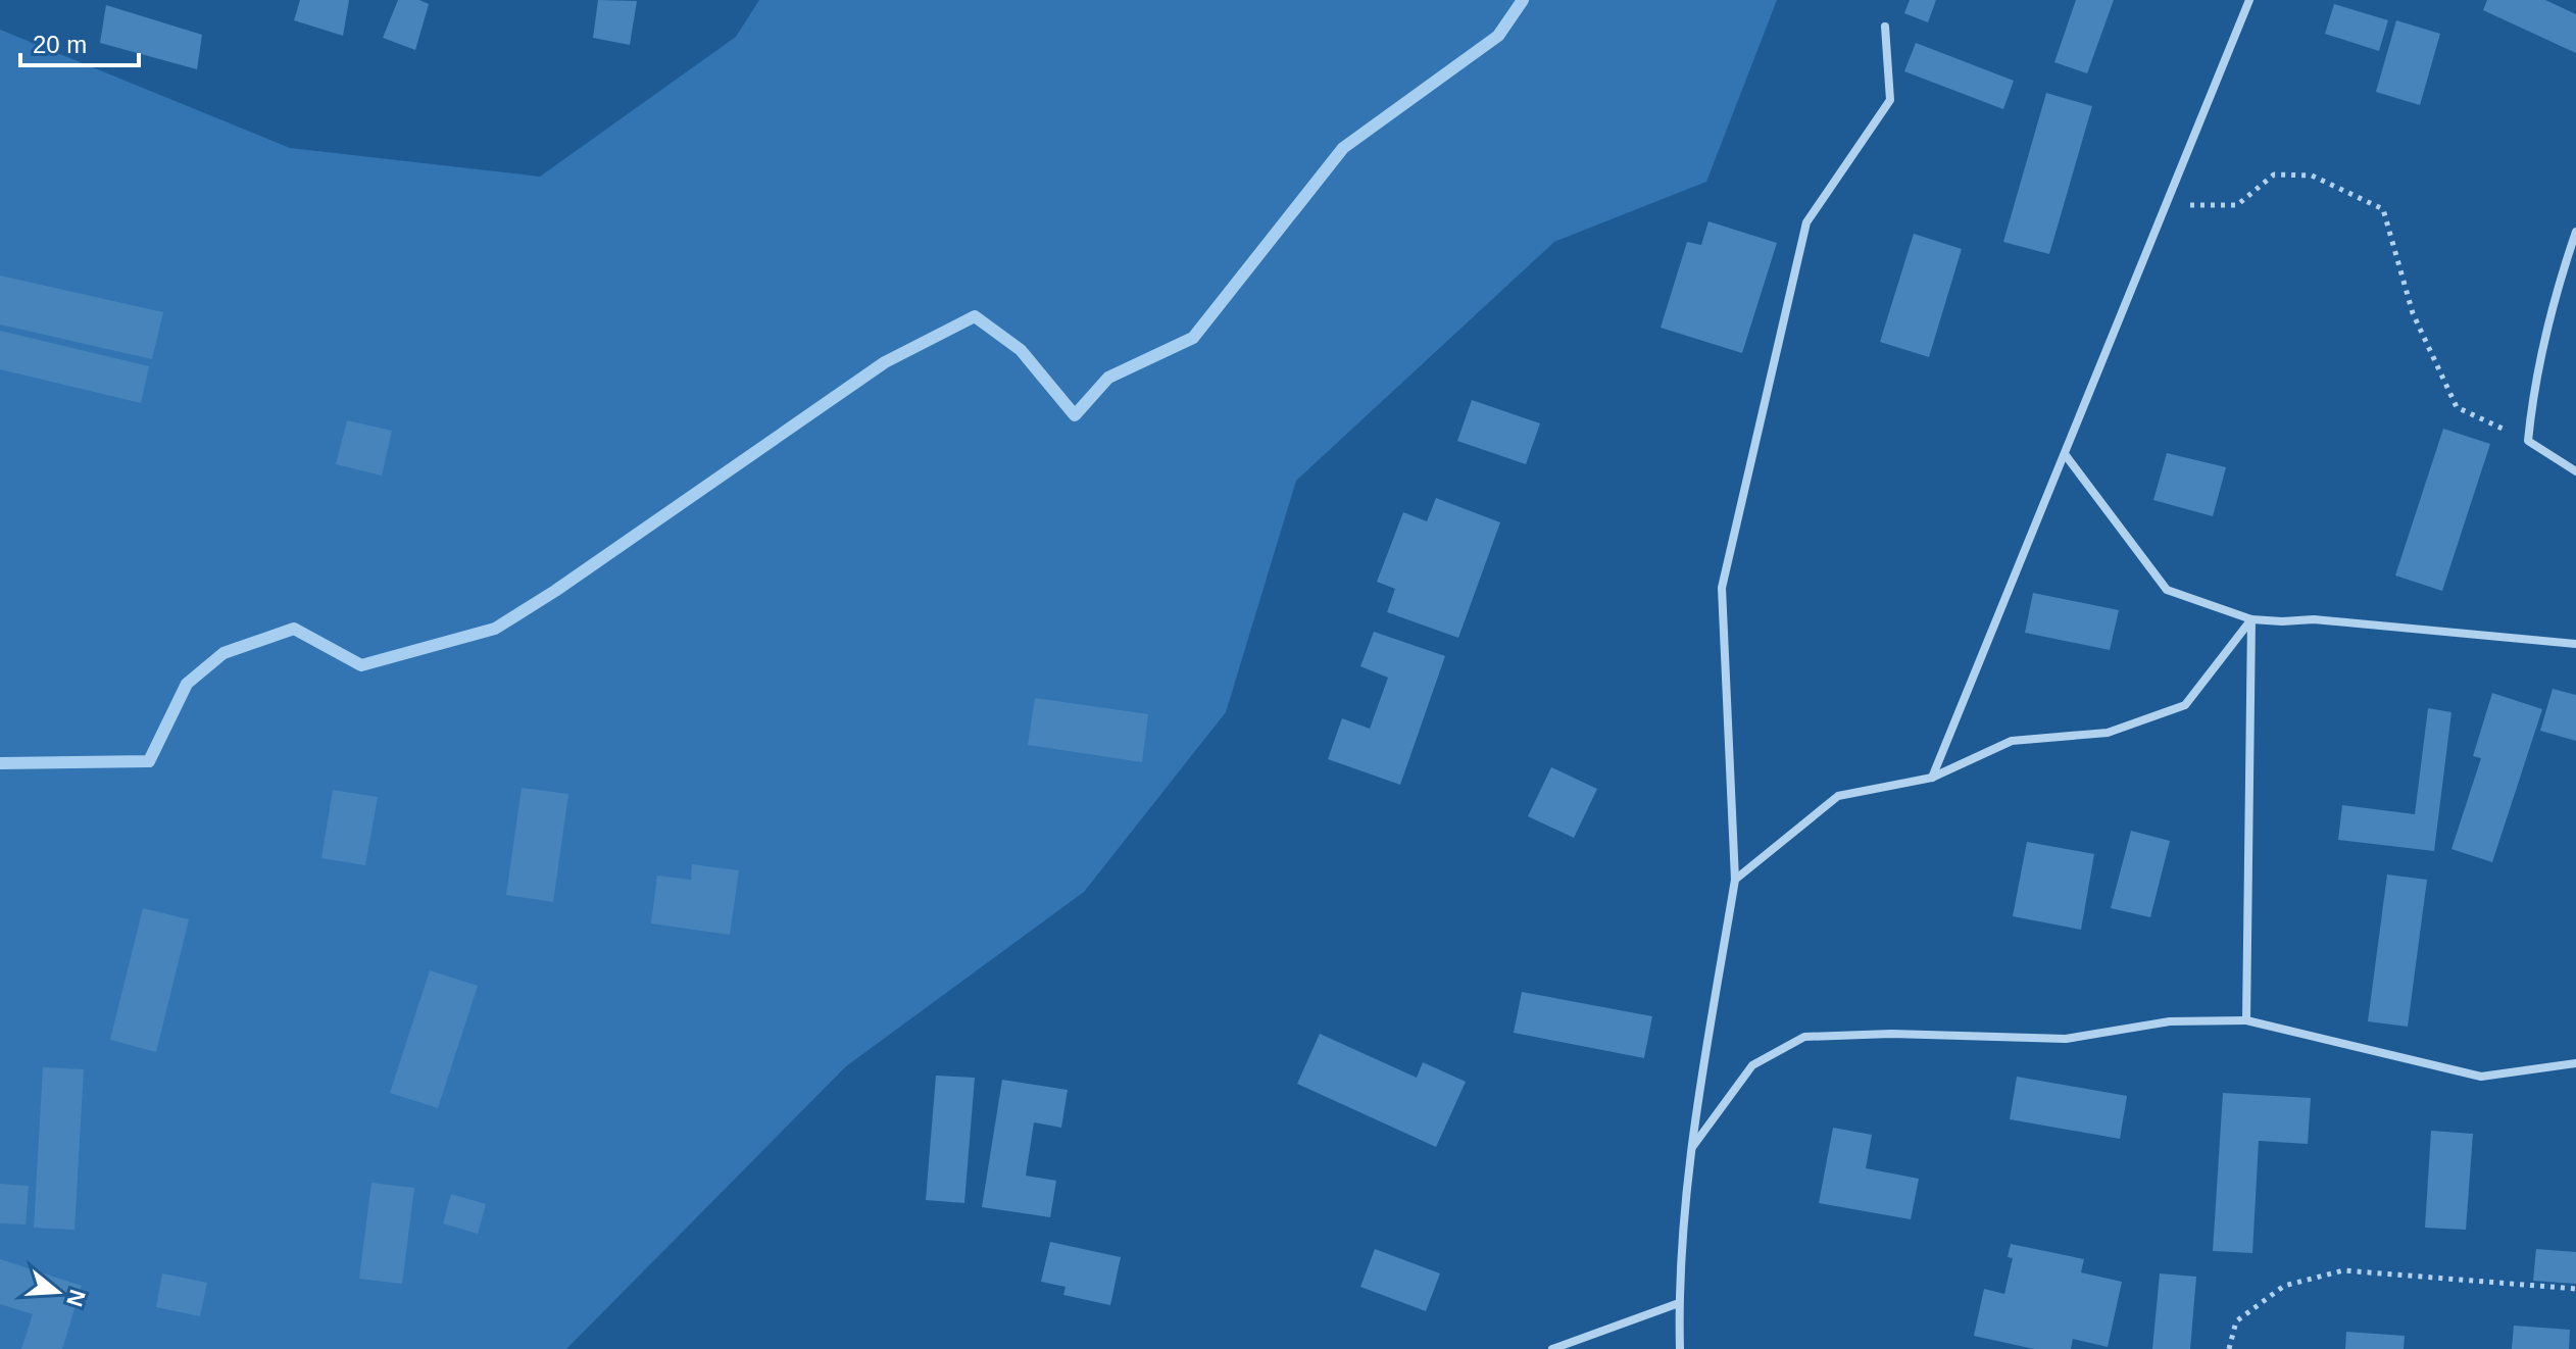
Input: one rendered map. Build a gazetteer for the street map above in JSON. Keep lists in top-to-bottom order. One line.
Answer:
{"scale_bar":"20 m","north":"right"}
